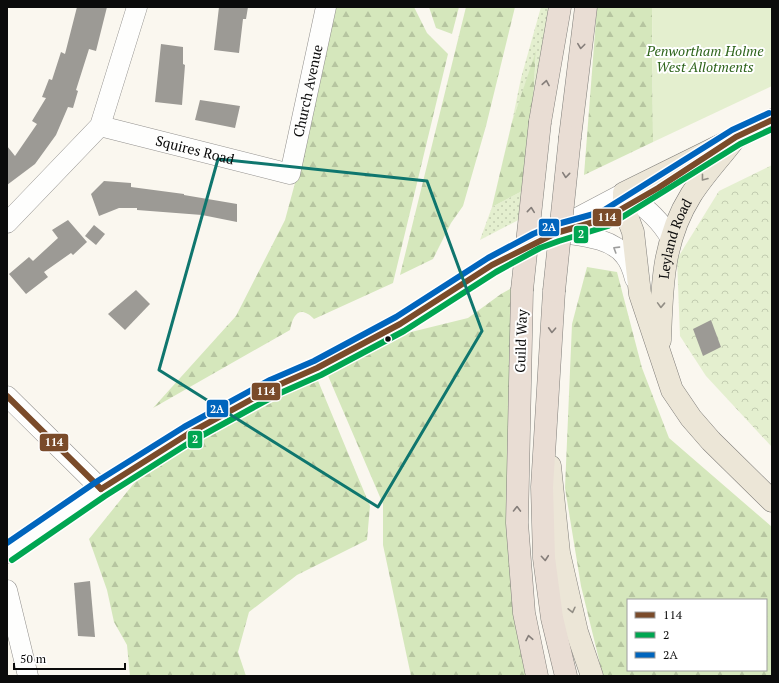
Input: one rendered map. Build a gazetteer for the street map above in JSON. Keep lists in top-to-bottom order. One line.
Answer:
{"streets":{"highway":["Guild Way"],"main road":["Leyland Road"],"street":["Church Avenue","Squires Road"]},"crossings":[["Church Avenue","Squires Road"]],"one_way":["Leyland Road"],"parks":["Penwortham Holme West Allotments"],"lines":["transit line 2A","transit line 114","transit line 2"],"legend":["114","2","2A"],"scale_bar":"50 m"}
